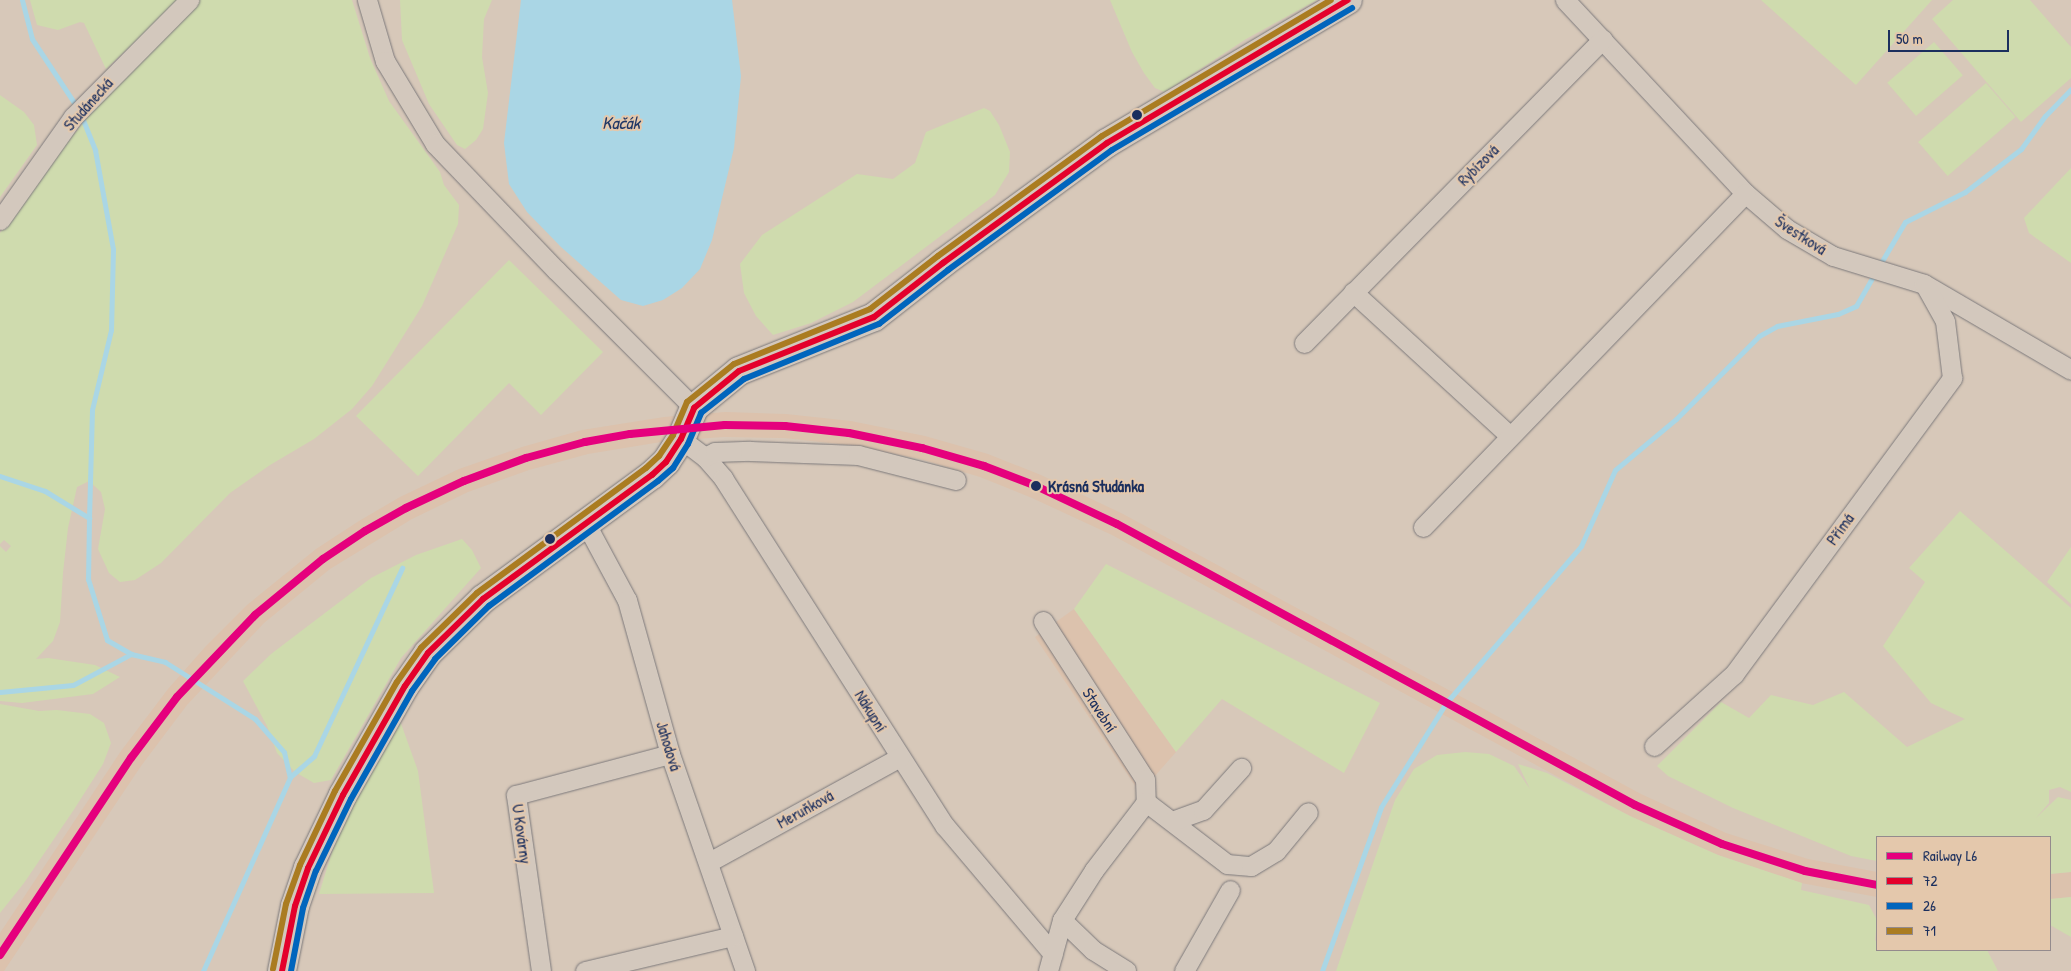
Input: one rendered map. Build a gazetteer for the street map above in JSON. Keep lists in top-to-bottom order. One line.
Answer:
{"streets":{"street":["Studánecká","Rybízová","Švestková","Přímá","Stavební","Nákupní","Jahodová","Meruňková","U Kovárny"]},"crossings":[["Rybízová","Švestková"],["Švestková","Přímá"],["Nákupní","Meruňková"],["Jahodová","Meruňková"],["Jahodová","U Kovárny"]],"water":["Kačák"],"places":["Krásná Studánka"],"lines":["transit line 72","transit line 71","transit line 26","rail line L6"],"legend":["Railway L6","72","26","71"],"scale_bar":"50 m"}
